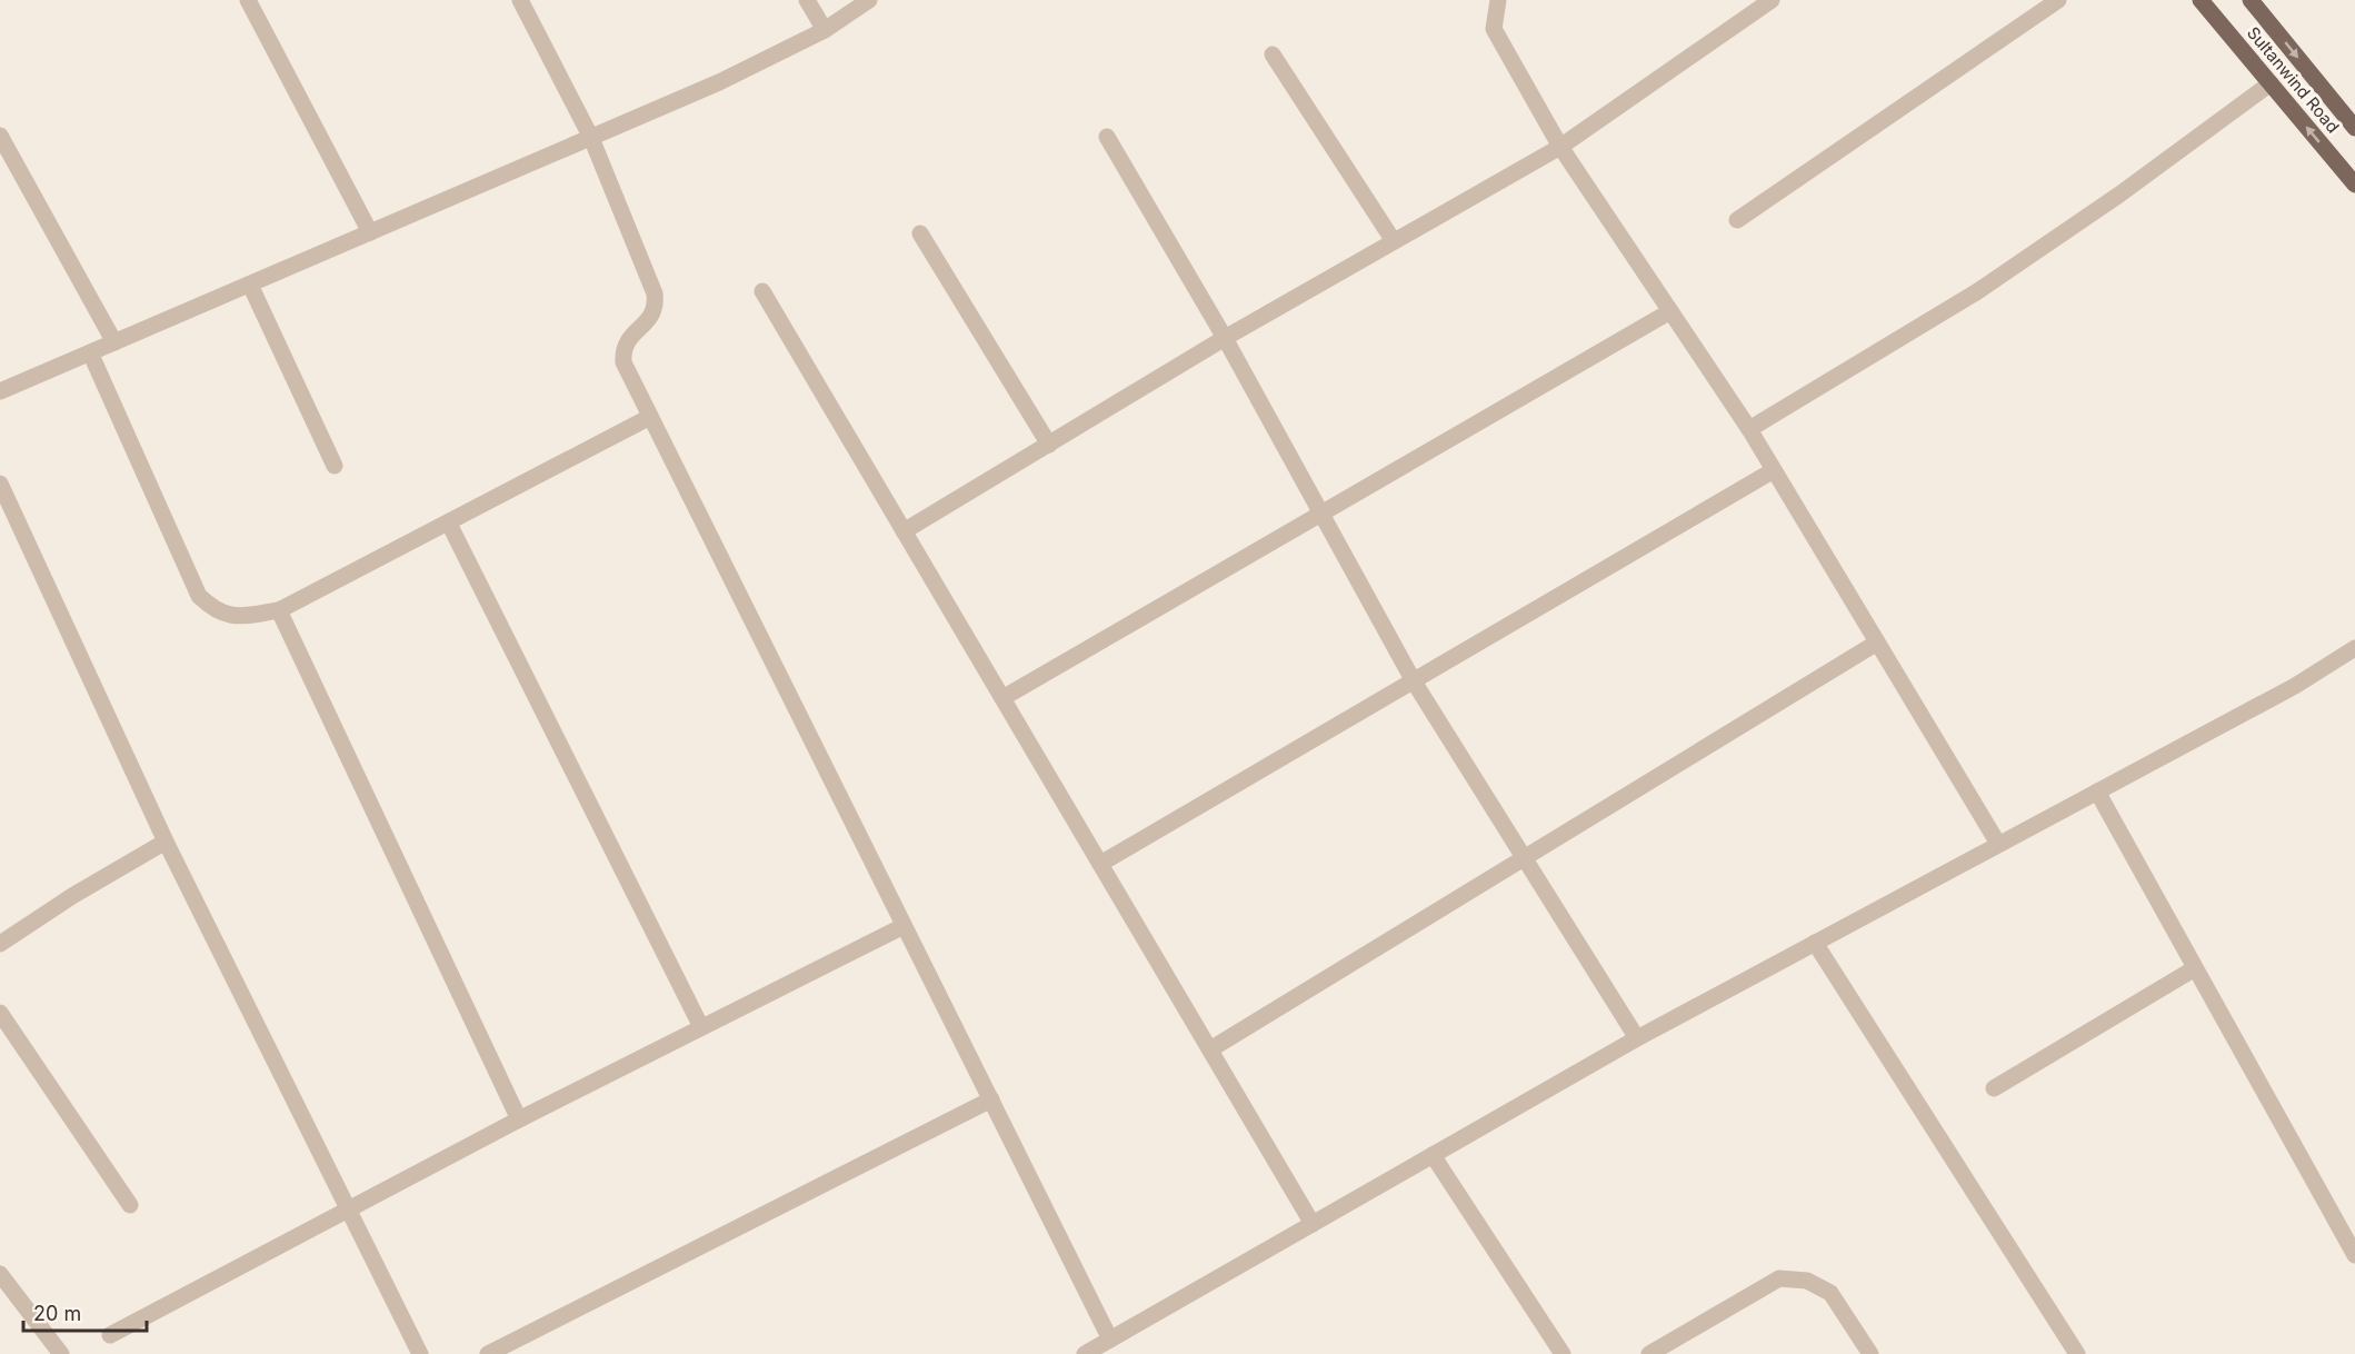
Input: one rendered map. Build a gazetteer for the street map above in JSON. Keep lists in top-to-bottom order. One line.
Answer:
{"streets":{"main road":["Sultanwind Road"]},"scale_bar":"20 m"}
